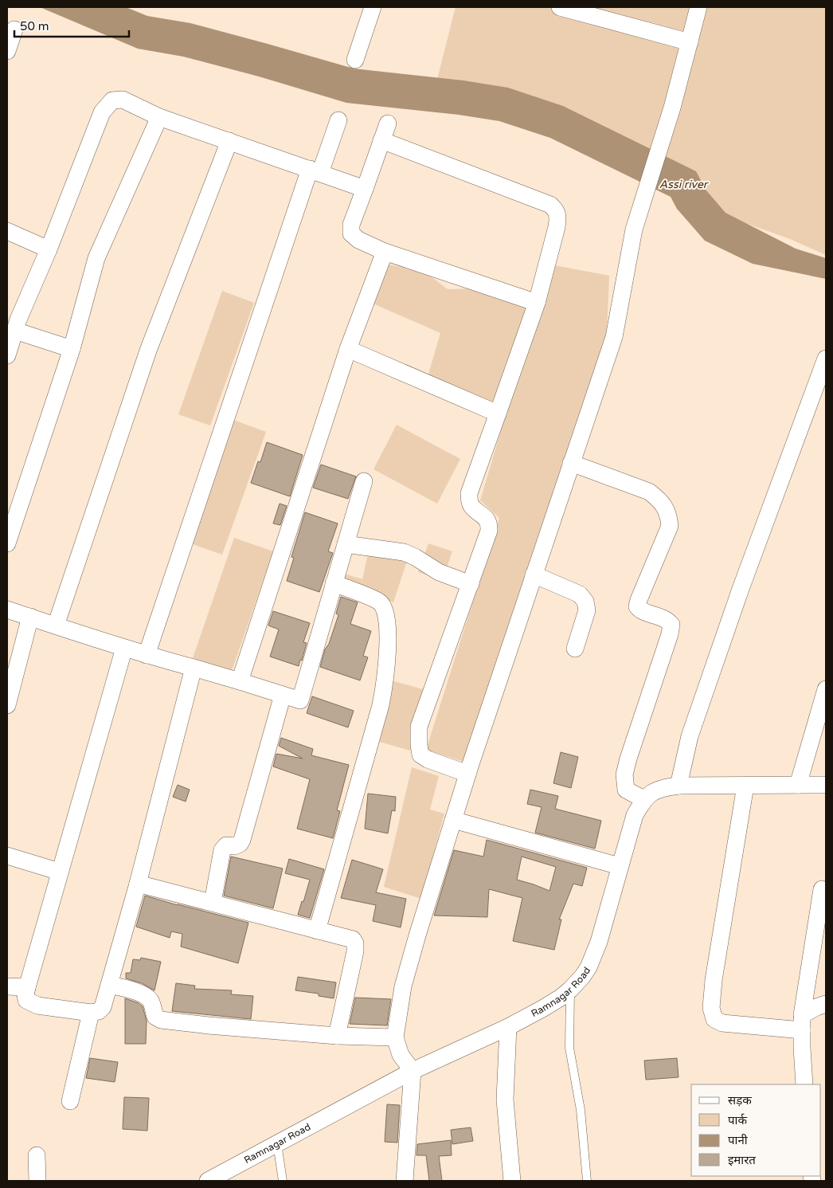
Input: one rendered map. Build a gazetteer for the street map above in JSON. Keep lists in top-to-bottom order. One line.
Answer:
{"streets":{"street":["Ramnagar Road"]},"water":["Assi river"],"legend":["सड़क","पार्क","पानी","इमारत"],"scale_bar":"50 m"}
